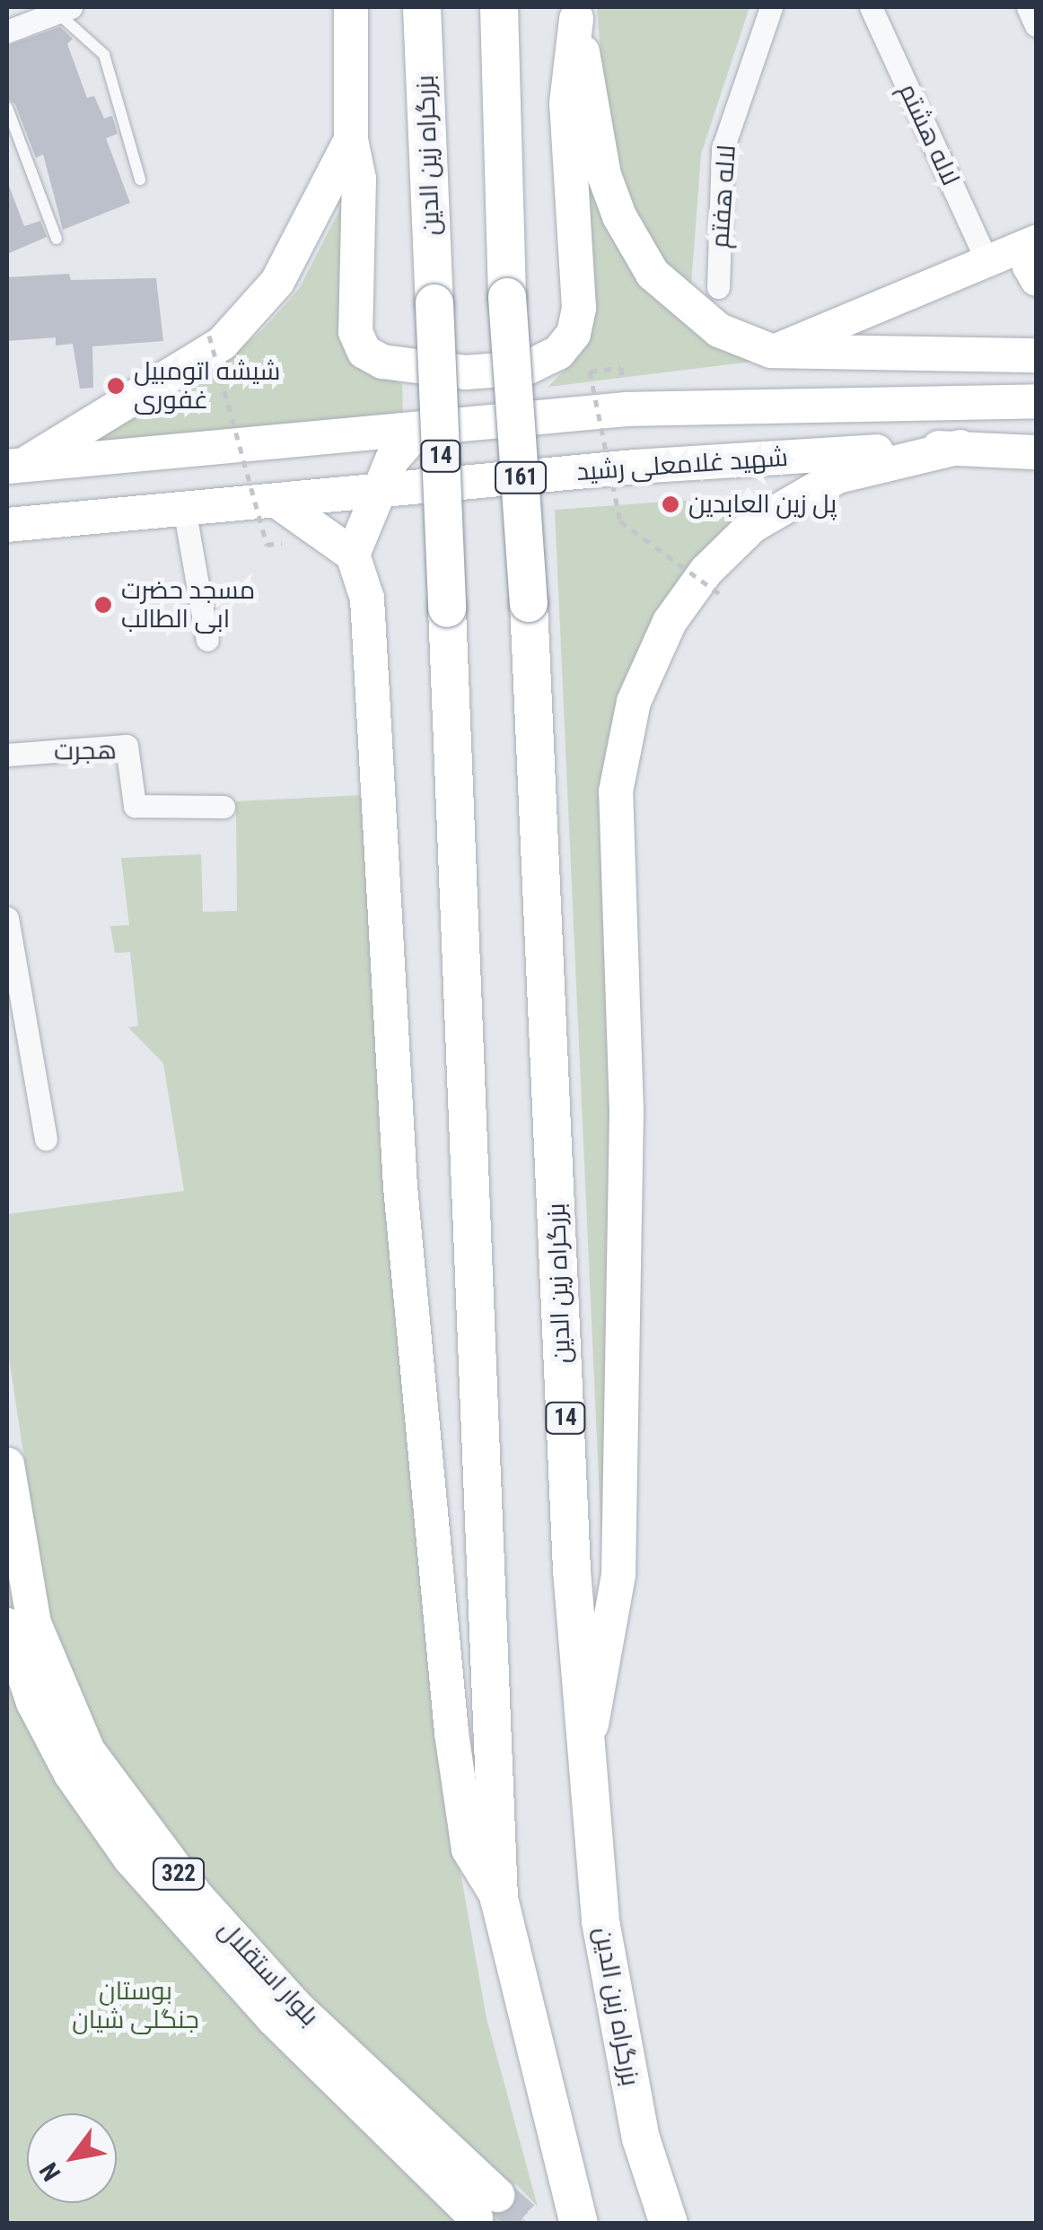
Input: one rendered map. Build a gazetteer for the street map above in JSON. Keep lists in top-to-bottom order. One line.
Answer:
{"streets":{"highway":["بزرگراه زین الدین","14"],"main road":["شهید غلامعلی رشید","161","322","بلوار استقلال"],"street":["لاله هشتم","لاله هفتم","هجرت"]},"crossings":[["بزرگراه زین الدین","14"]],"parks":["بوستان جنگلی شیان"],"places":["شیشه اتومبیل غفوری","پل زین العابدین","مسجد حضرت ابی الطالب"],"north":"bottom left"}
